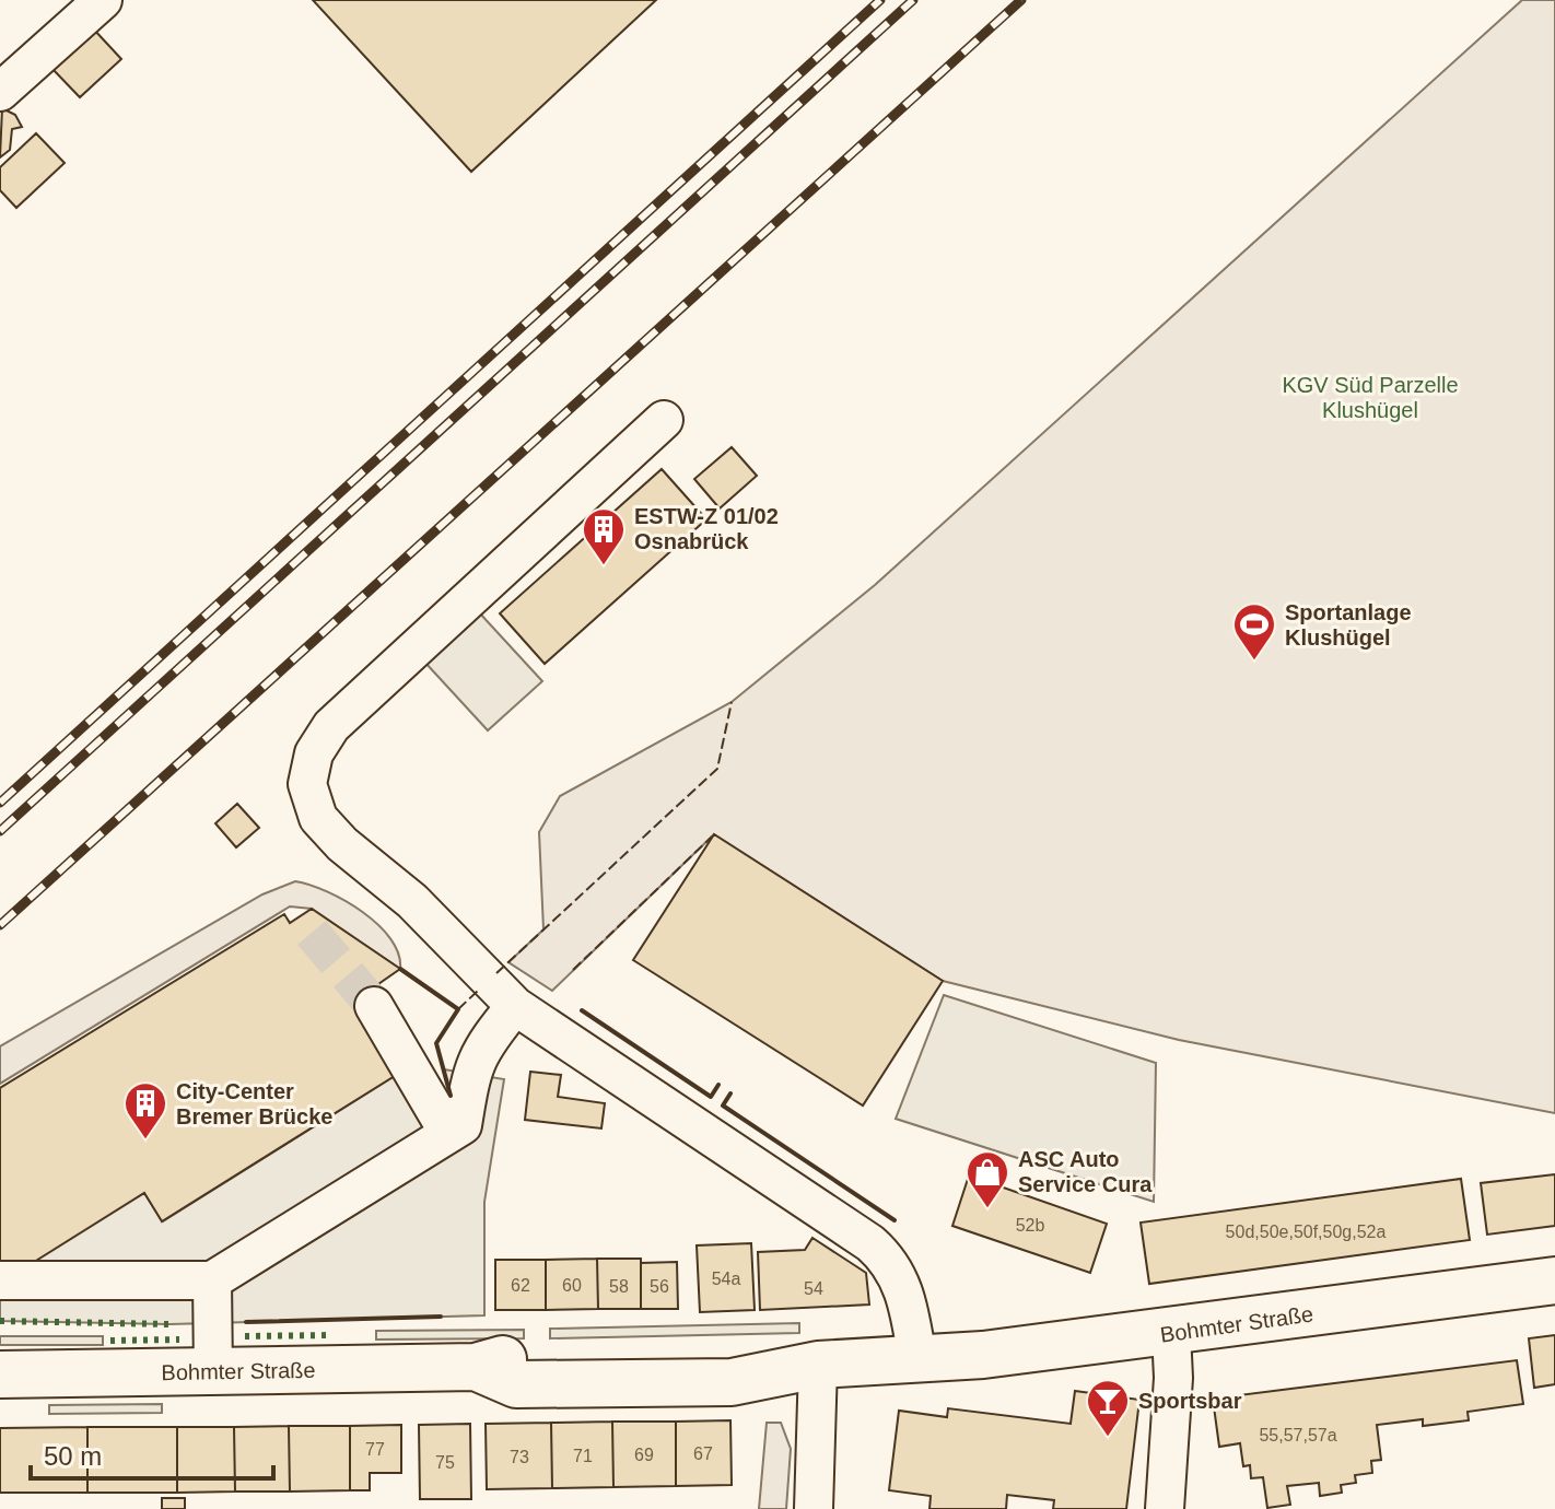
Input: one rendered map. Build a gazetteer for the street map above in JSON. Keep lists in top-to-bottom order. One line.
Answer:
{"streets":{"main road":["Bohmter Straße"]},"parks":["KGV Süd Parzelle Klushügel"],"places":{"building":["ESTW-Z 01/02 Osnabrück","City-Center Bremer Brücke"],"sports":["Sportanlage Klushügel"],"shop":["ASC Auto Service Cura"],"bar":["Sportsbar"]},"house_numbers":["52b","50d,50e,50f,50g,52a","54a","62","60","58","56","54","55,57,57a","77","67","69","71","73","75"],"scale_bar":"50 m"}
